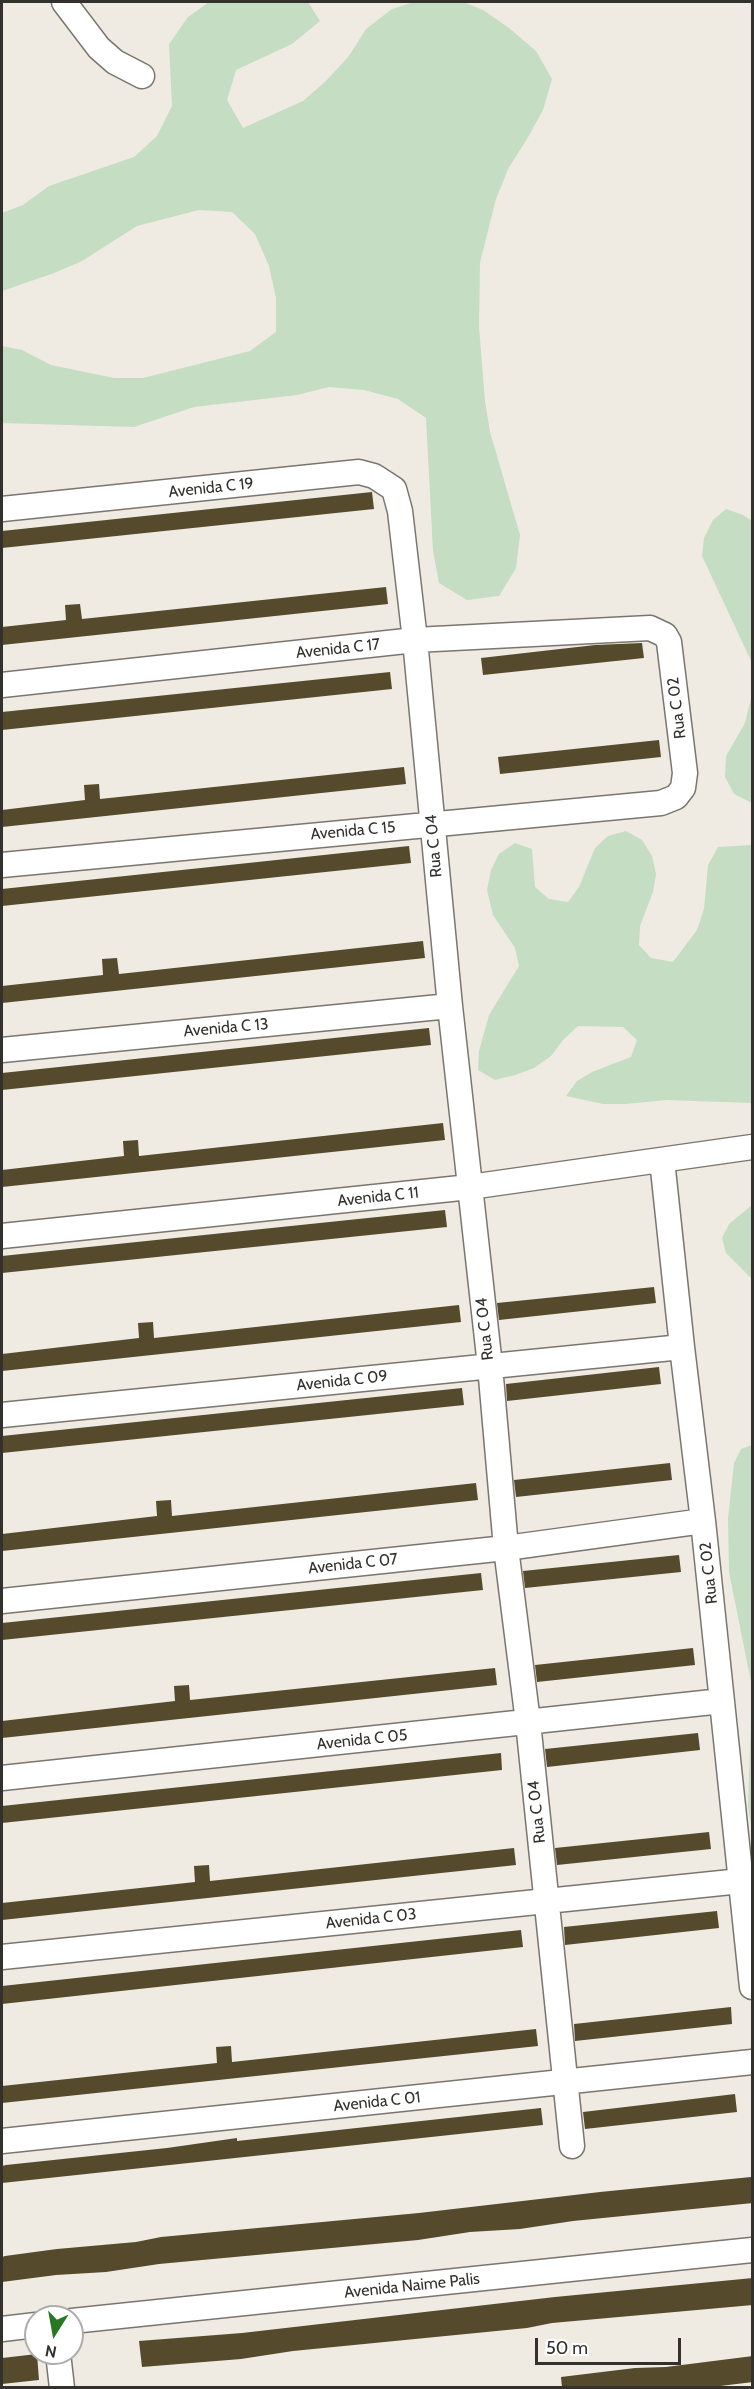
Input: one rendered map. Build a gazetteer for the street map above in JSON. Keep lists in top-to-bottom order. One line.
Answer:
{"streets":{"street":["Avenida C 19","Avenida C 17","Rua C 02","Avenida C 15","Rua C 04","Avenida C 13","Avenida C 11","Avenida C 09","Avenida C 07","Avenida C 05","Avenida C 03","Avenida C 01","Avenida Naime Palis"]},"crossings":[["Avenida C 19","Rua C 04"],["Avenida C 17","Rua C 02"],["Avenida C 17","Rua C 04"],["Rua C 02","Avenida C 15"],["Rua C 02","Avenida C 11"],["Rua C 02","Avenida C 09"],["Rua C 02","Avenida C 07"],["Rua C 02","Avenida C 05"],["Rua C 02","Avenida C 03"],["Avenida C 15","Rua C 04"],["Rua C 04","Avenida C 13"],["Rua C 04","Avenida C 11"],["Rua C 04","Avenida C 09"],["Rua C 04","Avenida C 07"],["Rua C 04","Avenida C 05"],["Rua C 04","Avenida C 03"],["Rua C 04","Avenida C 01"]],"scale_bar":"50 m","north":"bottom"}
